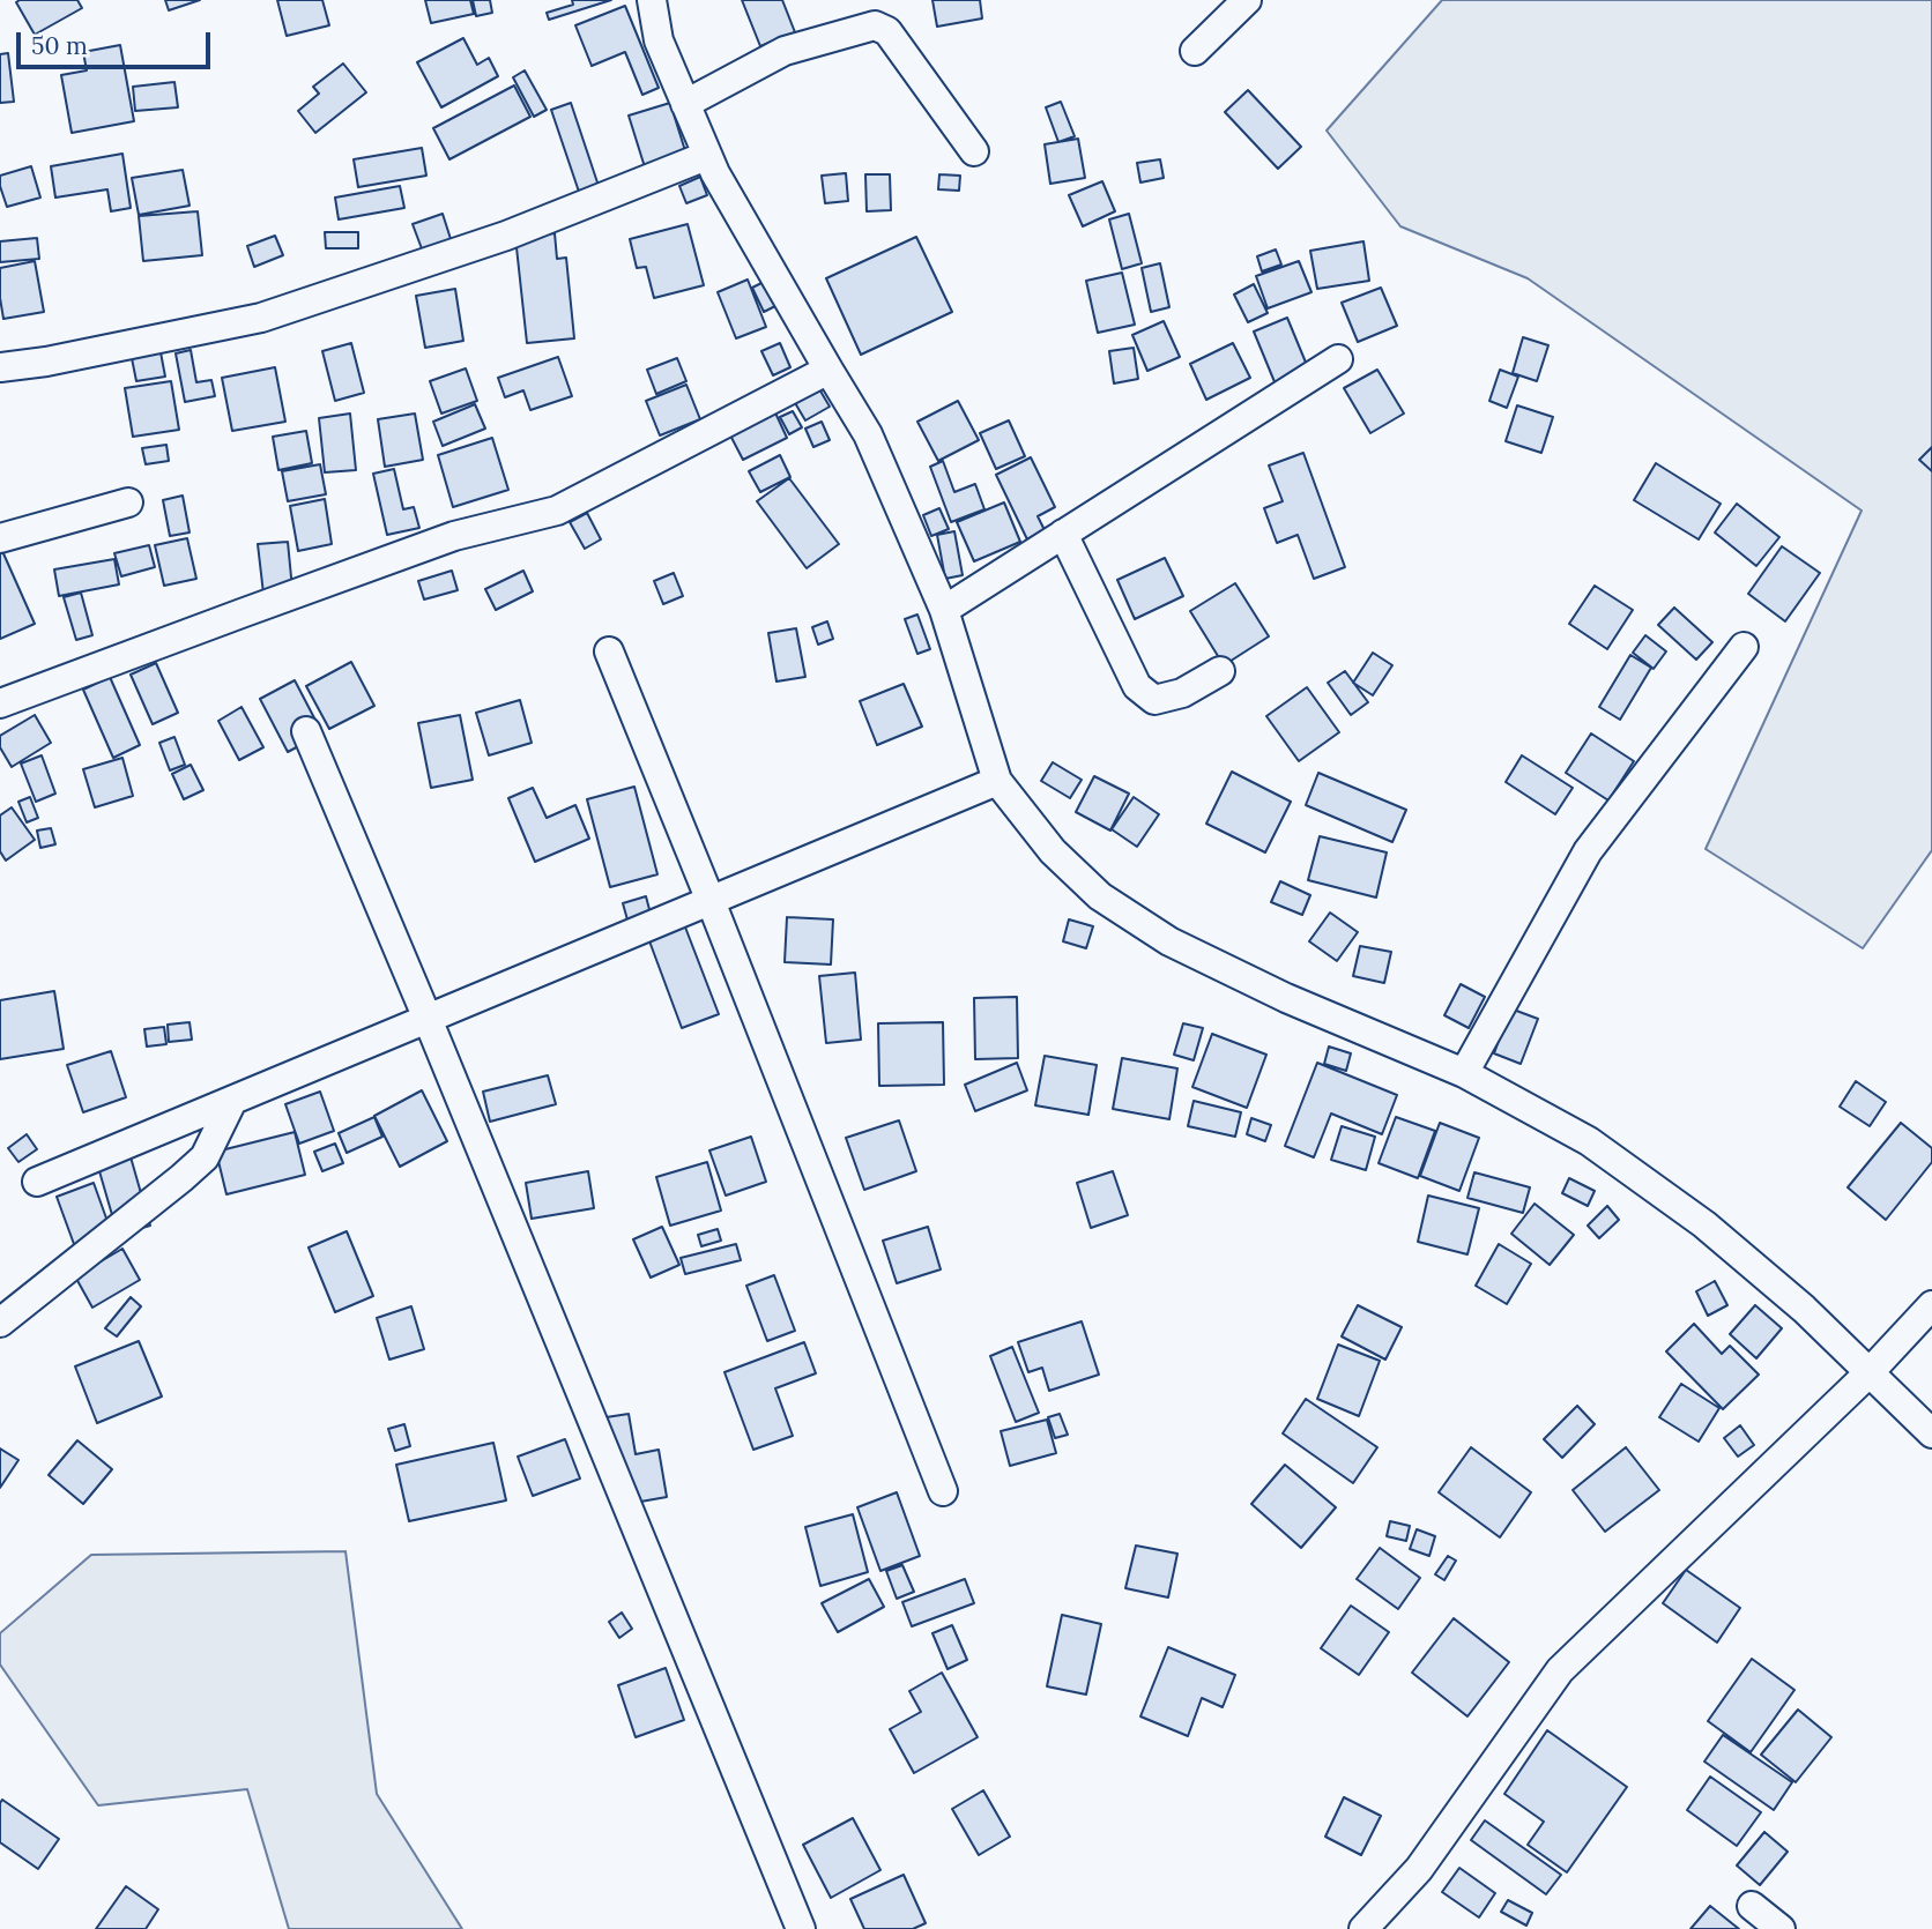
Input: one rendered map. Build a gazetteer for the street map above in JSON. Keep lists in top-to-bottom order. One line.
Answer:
{"scale_bar":"50 m"}
